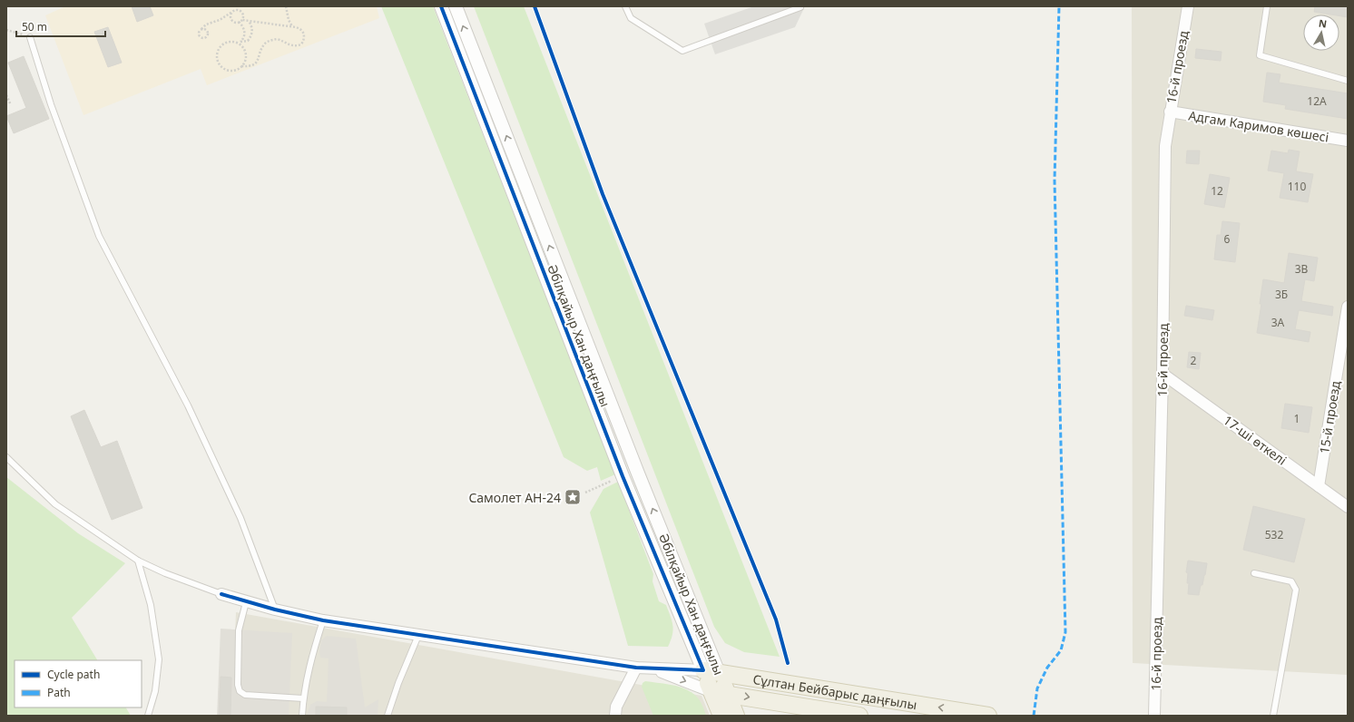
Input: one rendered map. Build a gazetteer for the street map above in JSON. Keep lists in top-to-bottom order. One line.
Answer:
{"streets":{"main road":["Әбілқайыр Хан даңғылы","Сұлтан Бейбарыс даңғылы"],"street":["16-й проезд","Адгам Каримов көшесі","15-й проезд","17-ші өткелі"]},"crossings":[["16-й проезд","Адгам Каримов көшесі"],["16-й проезд","17-ші өткелі"],["Әбілқайыр Хан даңғылы","Сұлтан Бейбарыс даңғылы"],["15-й проезд","17-ші өткелі"]],"places":{"place":["Самолет АН-24"]},"house_numbers":["12А","110","12","6","3В","3Б","3А","2","1","532"],"legend":["Cycle path","Path"],"scale_bar":"50 m","north":"top"}
